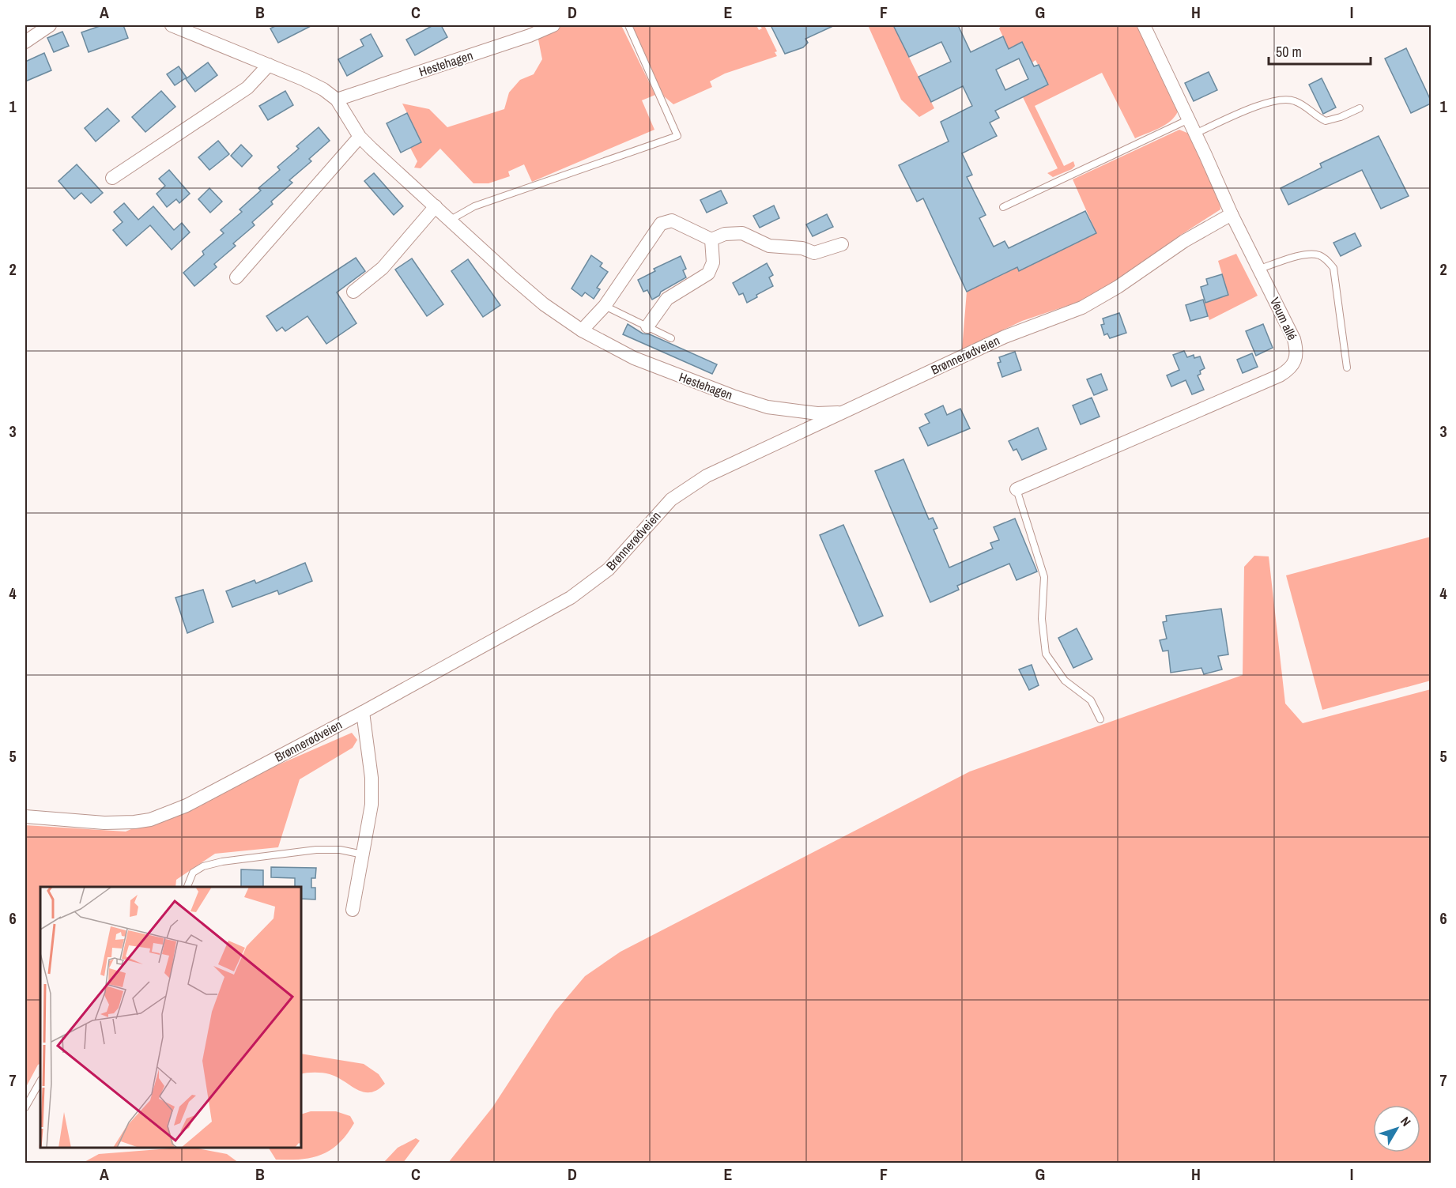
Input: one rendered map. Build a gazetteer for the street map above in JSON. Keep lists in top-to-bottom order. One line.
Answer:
{"streets":{"street":["Hestehagen","Veum allé","Brønnerødveien"]},"crossings":[["Hestehagen","Brønnerødveien"],["Veum allé","Brønnerødveien"]],"scale_bar":"50 m","north":"top right","grid":{"columns":["A","B","C","D","E","F","G","H","I"],"rows":["1","2","3","4","5","6","7"]}}
